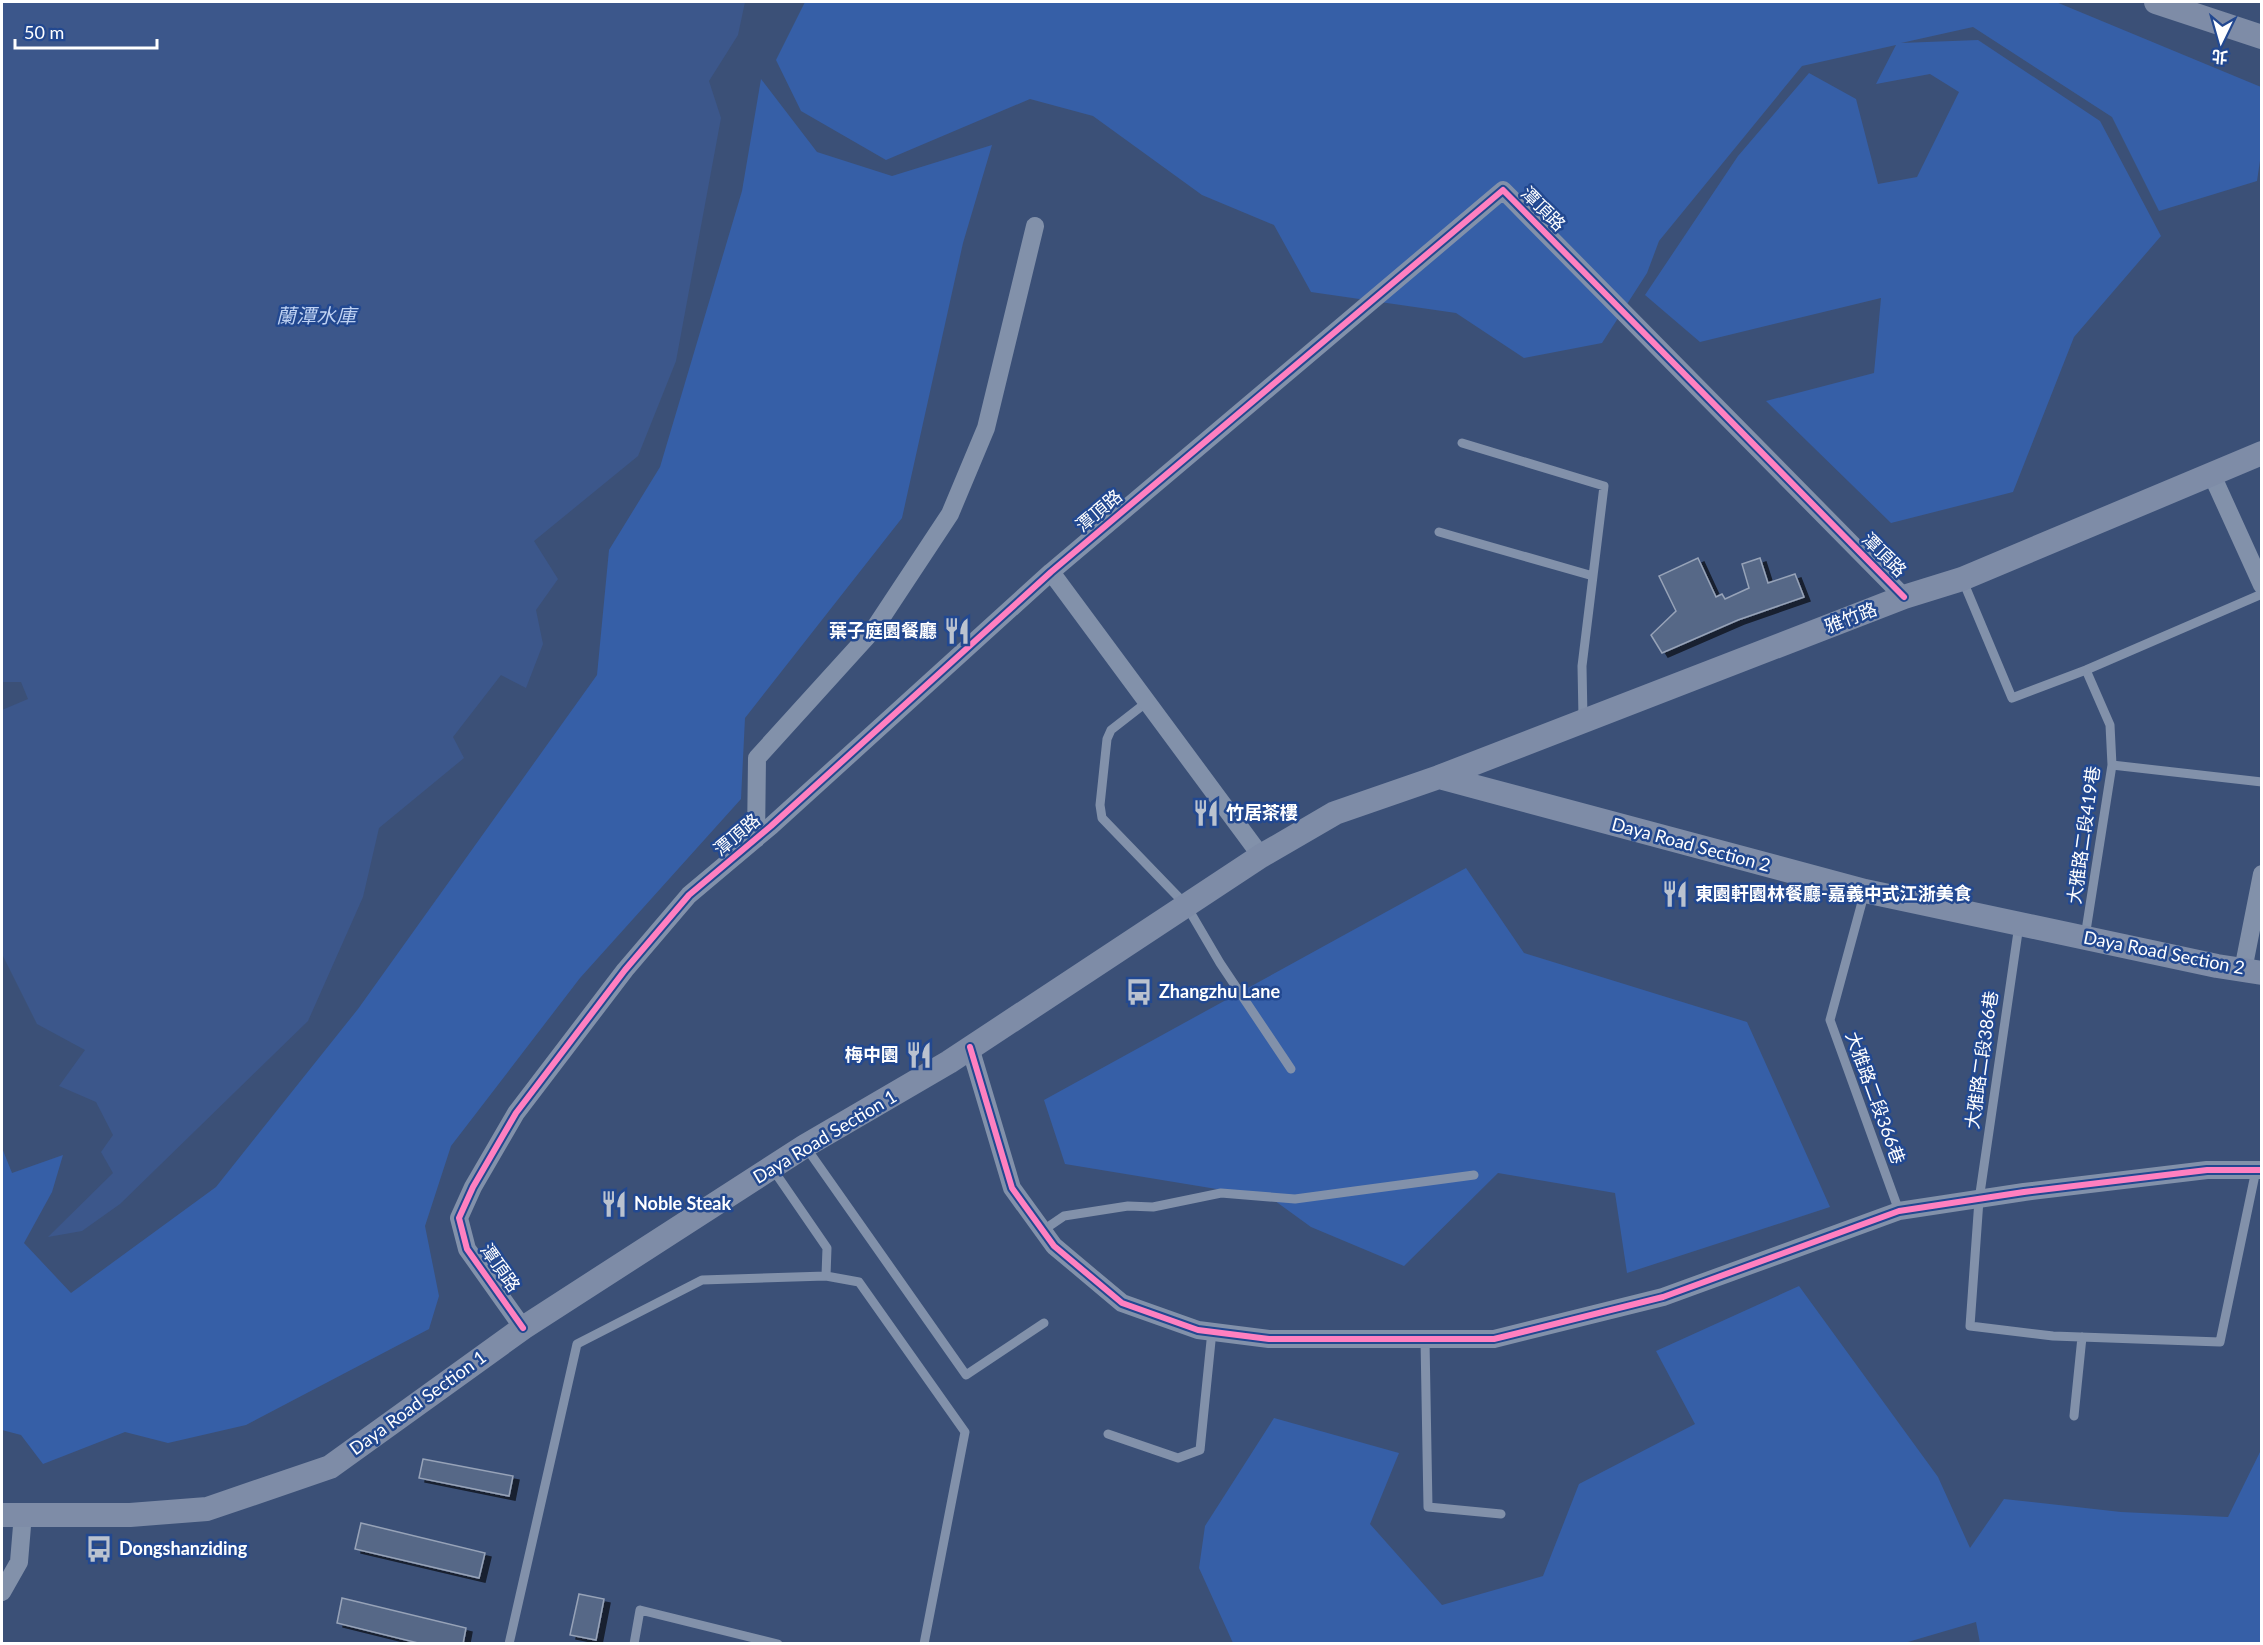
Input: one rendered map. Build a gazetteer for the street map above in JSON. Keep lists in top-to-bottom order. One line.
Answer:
{"streets":{"main road":["雅竹路","Daya Road Section 2","Daya Road Section 1"],"street":["潭頂路"],"lane":["大雅路二段419巷","大雅路二段386巷","大雅路二段366巷"]},"crossings":[["潭頂路","雅竹路"],["潭頂路","Daya Road Section 1"],["雅竹路","Daya Road Section 2"],["雅竹路","Daya Road Section 1"],["大雅路二段419巷","Daya Road Section 2"],["Daya Road Section 2","大雅路二段386巷"],["Daya Road Section 2","大雅路二段366巷"],["Daya Road Section 2","Daya Road Section 1"]],"water":["蘭潭水庫"],"places":{"restaurant":["葉子庭園餐廳","竹居茶樓","東園軒園林餐廳-嘉義中式江浙美食","梅中園","Noble Steak"],"bus stop":["Zhangzhu Lane","Dongshanziding"]},"scale_bar":"50 m","north":"bottom"}
